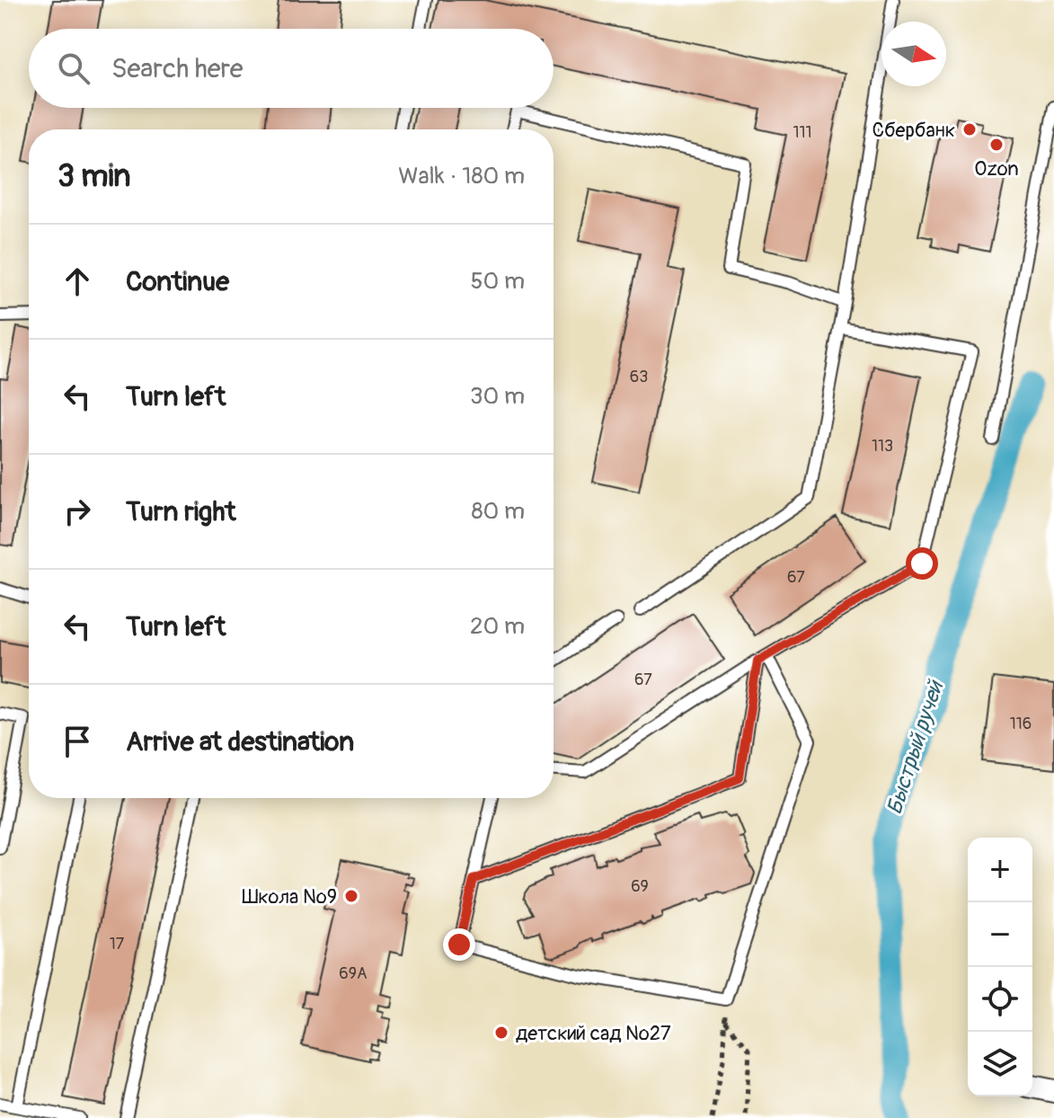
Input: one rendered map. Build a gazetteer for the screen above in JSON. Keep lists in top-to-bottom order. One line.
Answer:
{"water":["Быстрый ручей"],"places":["Сбербанк","Ozon","Школа №9","детский сад №27"],"house_numbers":["111","63","113","67","67","116","69","17","69А"],"north":"right","page":{"search":"Search here","heading":["3 min","Walk · 180 m"],"list":[["Continue","50 m"],["Turn left","30 m"],["Turn right","80 m"],["Turn left","20 m"],"Arrive at destination"],"map_buttons":["+","−"]}}
